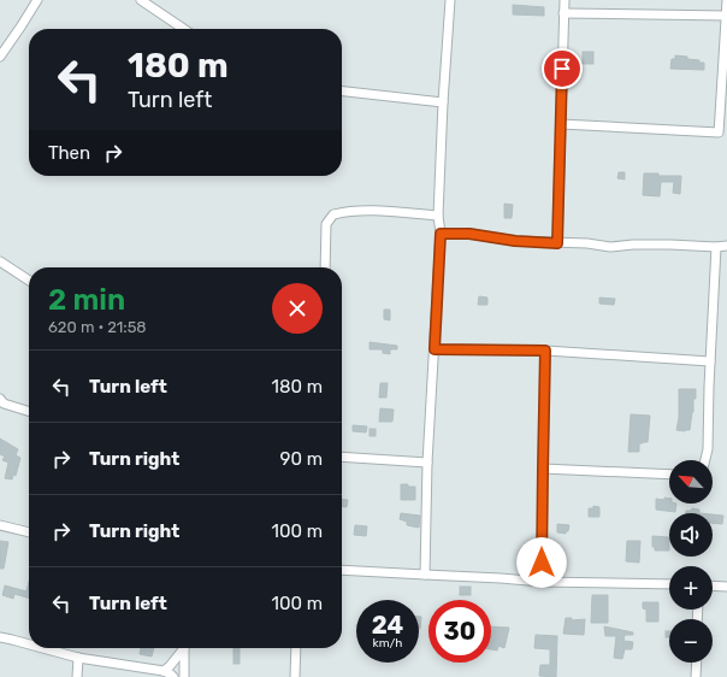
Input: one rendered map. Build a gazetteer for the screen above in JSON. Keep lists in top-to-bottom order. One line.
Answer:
{"north":"top left","page":{"turn":["180 m","Turn left"],"then":"Then","heading":["2 min","620 m · 21:58"],"list":[{"name":"Turn left","value":"180 m"},{"name":"Turn right","value":"90 m"},{"name":"Turn right","value":"100 m"},{"name":"Turn left","value":"100 m"}],"map_buttons":["+","−"],"speed":"24 km/h","limit":"30"}}
